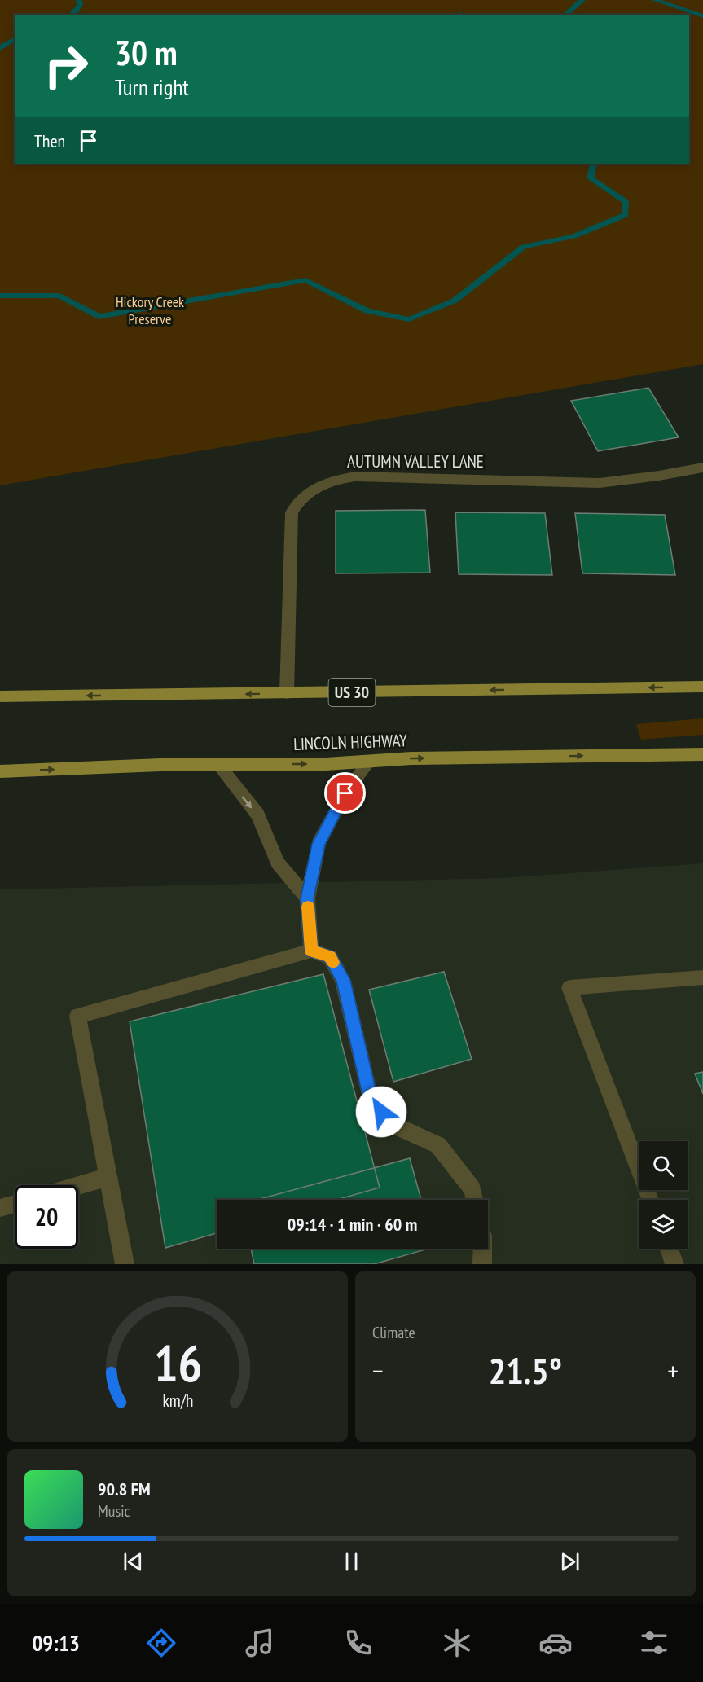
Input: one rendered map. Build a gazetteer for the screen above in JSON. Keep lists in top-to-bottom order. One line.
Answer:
{"streets":{"main road":["US 30","LINCOLN HIGHWAY"],"street":["AUTUMN VALLEY LANE"]},"crossings":[["AUTUMN VALLEY LANE","US 30"]],"parks":["Hickory Creek Preserve"],"page":{"turn":["30 m","Turn right"],"then":"Then","limit":"20","trip":"09:14 · 1 min · 60 m","tile":"Climate","heat":["−","21.5°","+"],"song":["90.8 FM","Music"],"tabs":"09:13","gauge":["16","km/h"]}}
